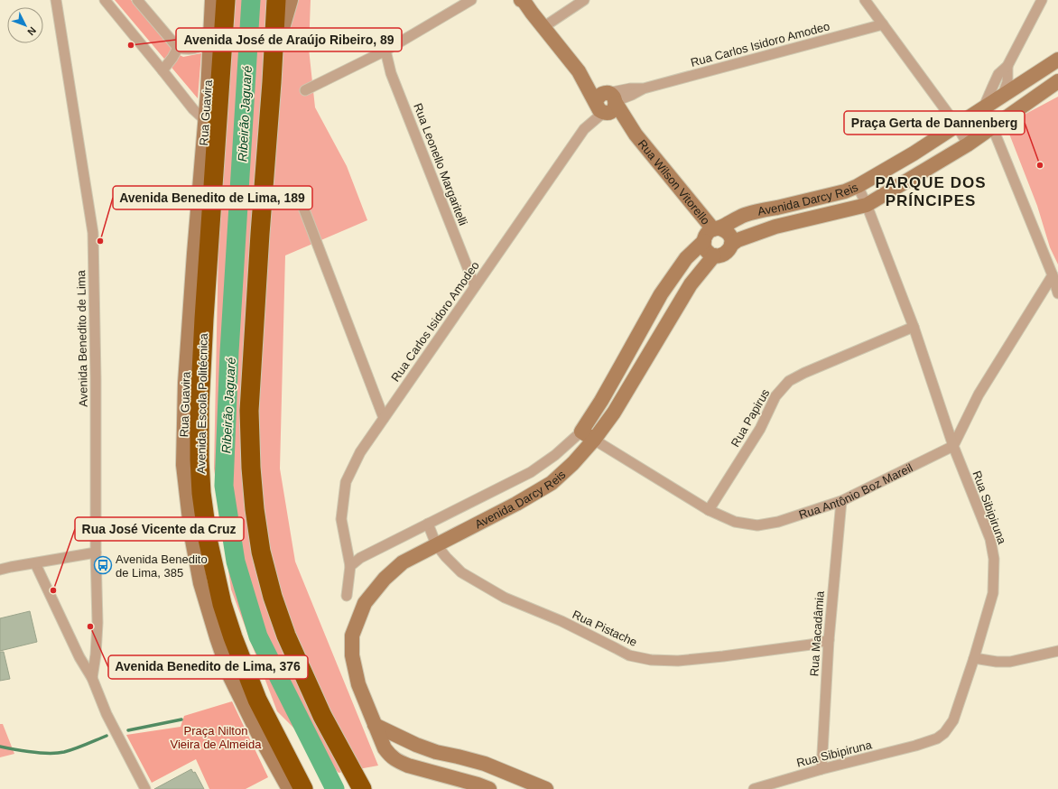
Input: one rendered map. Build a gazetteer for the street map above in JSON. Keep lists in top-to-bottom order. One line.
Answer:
{"streets":{"highway":["Avenida Escola Politécnica"],"main road":["Rua Guavira","Rua Wilson Vitorello","Avenida Darcy Reis","Rua Antônio Boz Mareil"],"street":["Rua Carlos Isidoro Amodeo","Rua Leonello Margaritelli","Avenida Benedito de Lima","Rua Papirus","Rua Sibipiruna","Rua Pistache","Rua Macadâmia"]},"crossings":[["Rua Carlos Isidoro Amodeo","Rua Leonello Margaritelli"],["Rua Carlos Isidoro Amodeo","Rua Wilson Vitorello"],["Rua Carlos Isidoro Amodeo","Avenida Darcy Reis"],["Rua Wilson Vitorello","Avenida Darcy Reis"],["Avenida Darcy Reis","Rua Antônio Boz Mareil"],["Avenida Darcy Reis","Rua Sibipiruna"],["Avenida Darcy Reis","Rua Pistache"],["Rua Papirus","Rua Antônio Boz Mareil"],["Rua Papirus","Rua Sibipiruna"],["Rua Antônio Boz Mareil","Rua Sibipiruna"],["Rua Antônio Boz Mareil","Rua Macadâmia"],["Rua Sibipiruna","Rua Macadâmia"],["Rua Pistache","Rua Macadâmia"]],"districts":["PARQUE DOS PRÍNCIPES"],"water":["Ribeirão Jaguaré"],"parks":["Praça Nilton Vieira de Almeida"],"places":{"other":["Avenida José de Araújo Ribeiro, 89","Praça Gerta de Dannenberg","Avenida Benedito de Lima, 189","Rua José Vicente da Cruz","Avenida Benedito de Lima, 376"],"bus stop":["Avenida Benedito de Lima, 385"]},"north":"bottom right"}
